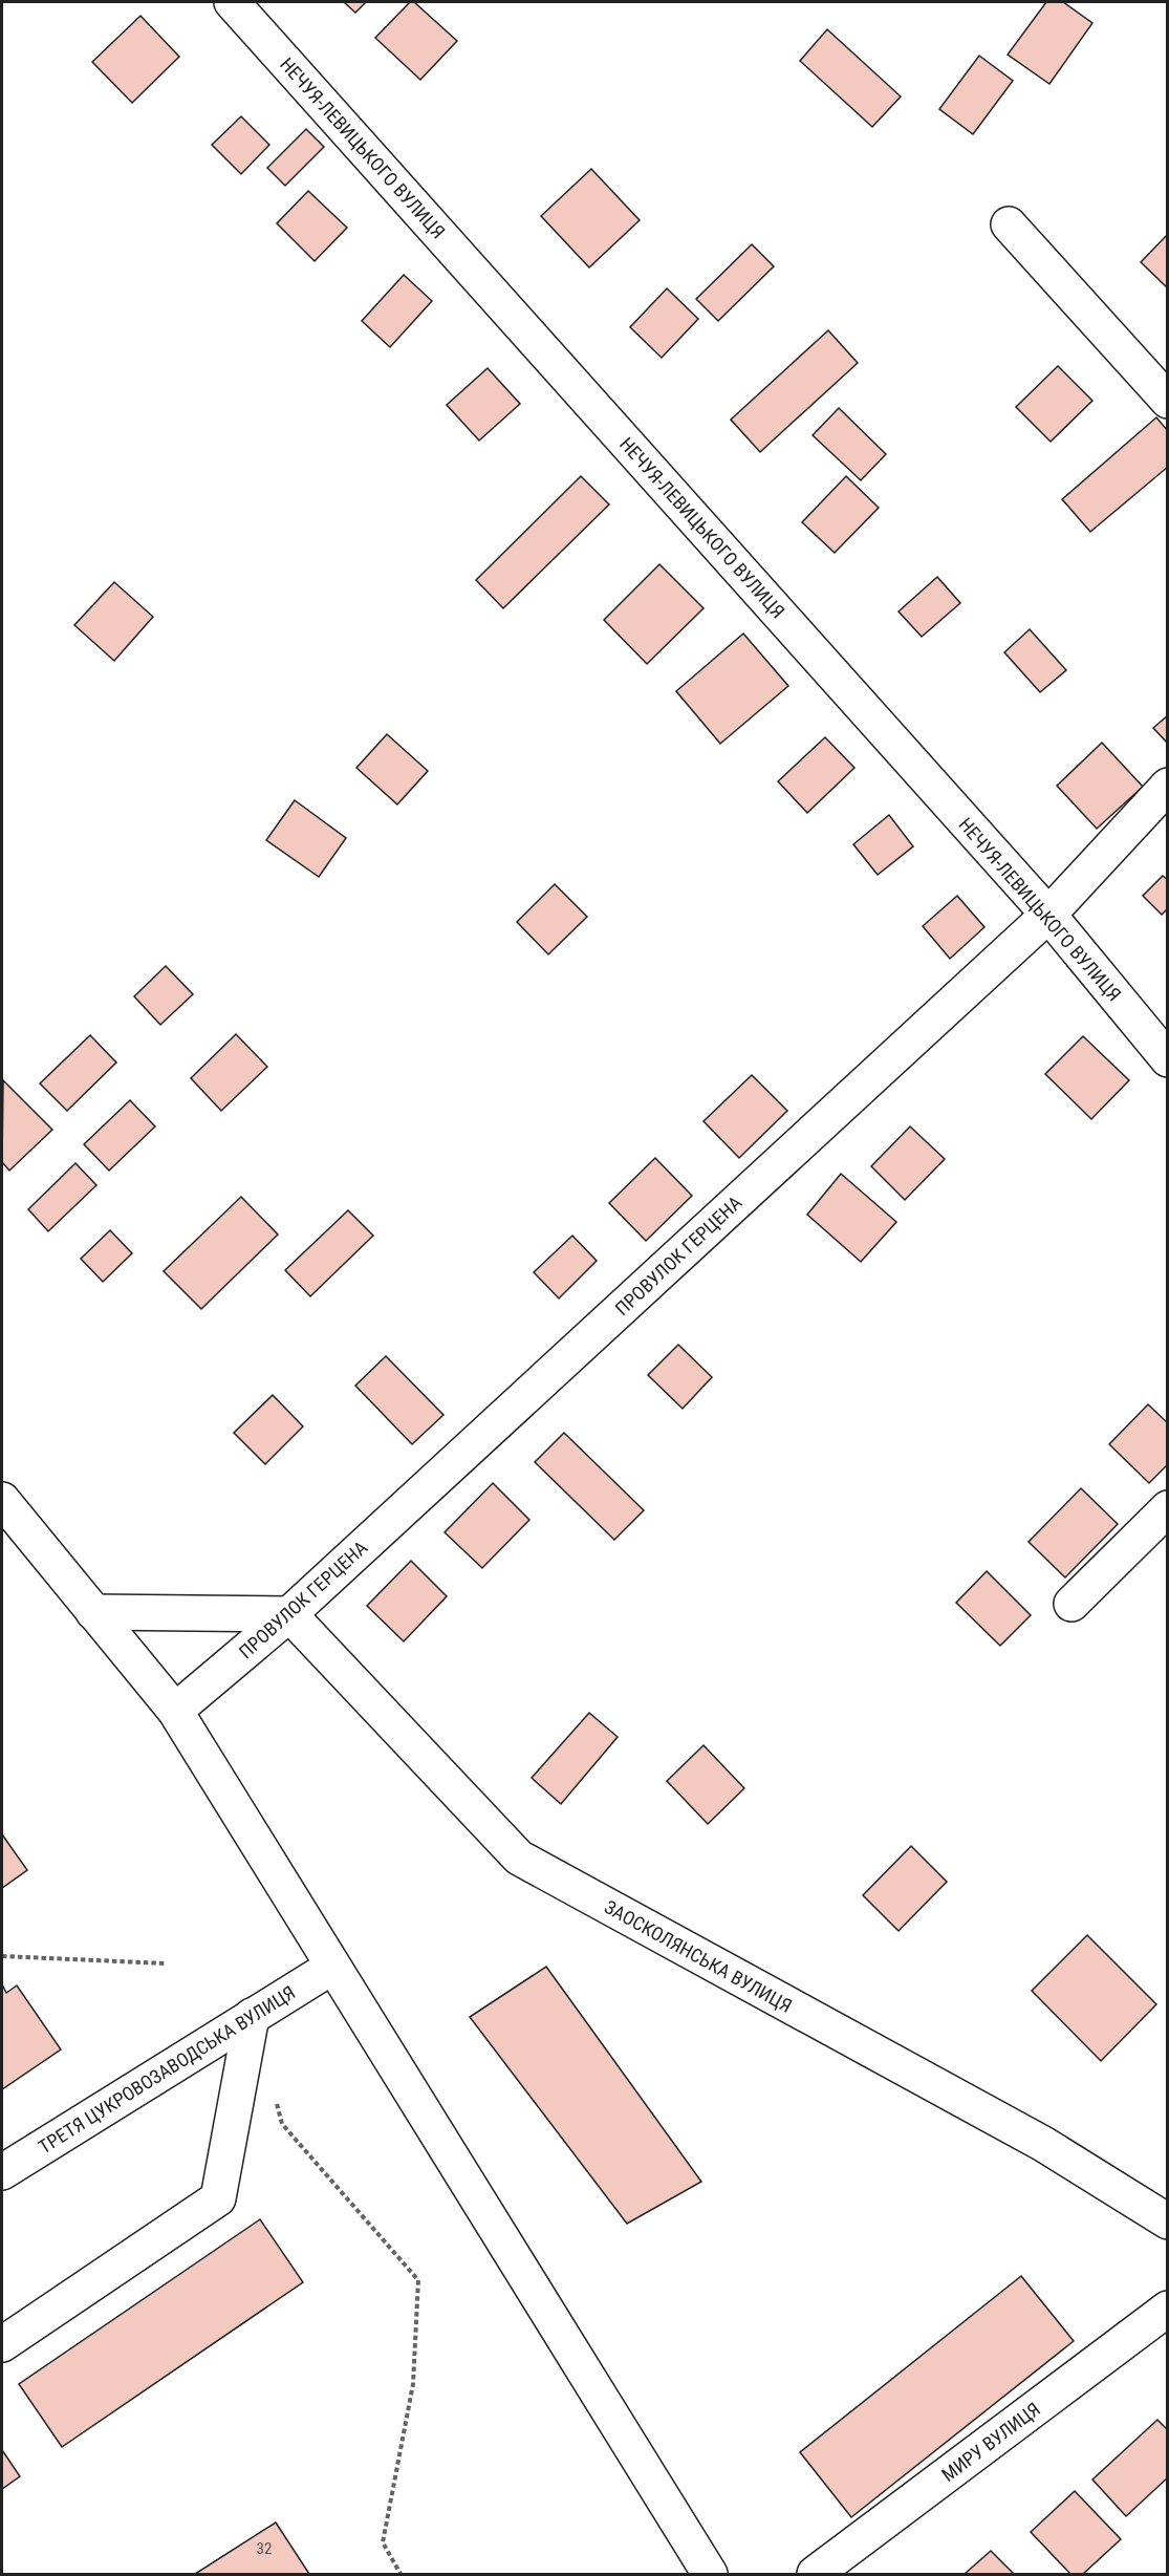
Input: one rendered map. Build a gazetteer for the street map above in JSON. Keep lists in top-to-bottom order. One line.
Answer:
{"streets":{"street":["НЕЧУЯ-ЛЕВИЦЬКОГО ВУЛИЦЯ","ПРОВУЛОК ГЕРЦЕНА","ЗАОСКОЛЯНСЬКА ВУЛИЦЯ","ТРЕТЯ ЦУКРОВОЗАВОДСЬКА ВУЛИЦЯ","МИРУ ВУЛИЦЯ"]},"crossings":[["НЕЧУЯ-ЛЕВИЦЬКОГО ВУЛИЦЯ","ПРОВУЛОК ГЕРЦЕНА"],["ПРОВУЛОК ГЕРЦЕНА","ЗАОСКОЛЯНСЬКА ВУЛИЦЯ"]],"house_numbers":["32"]}
